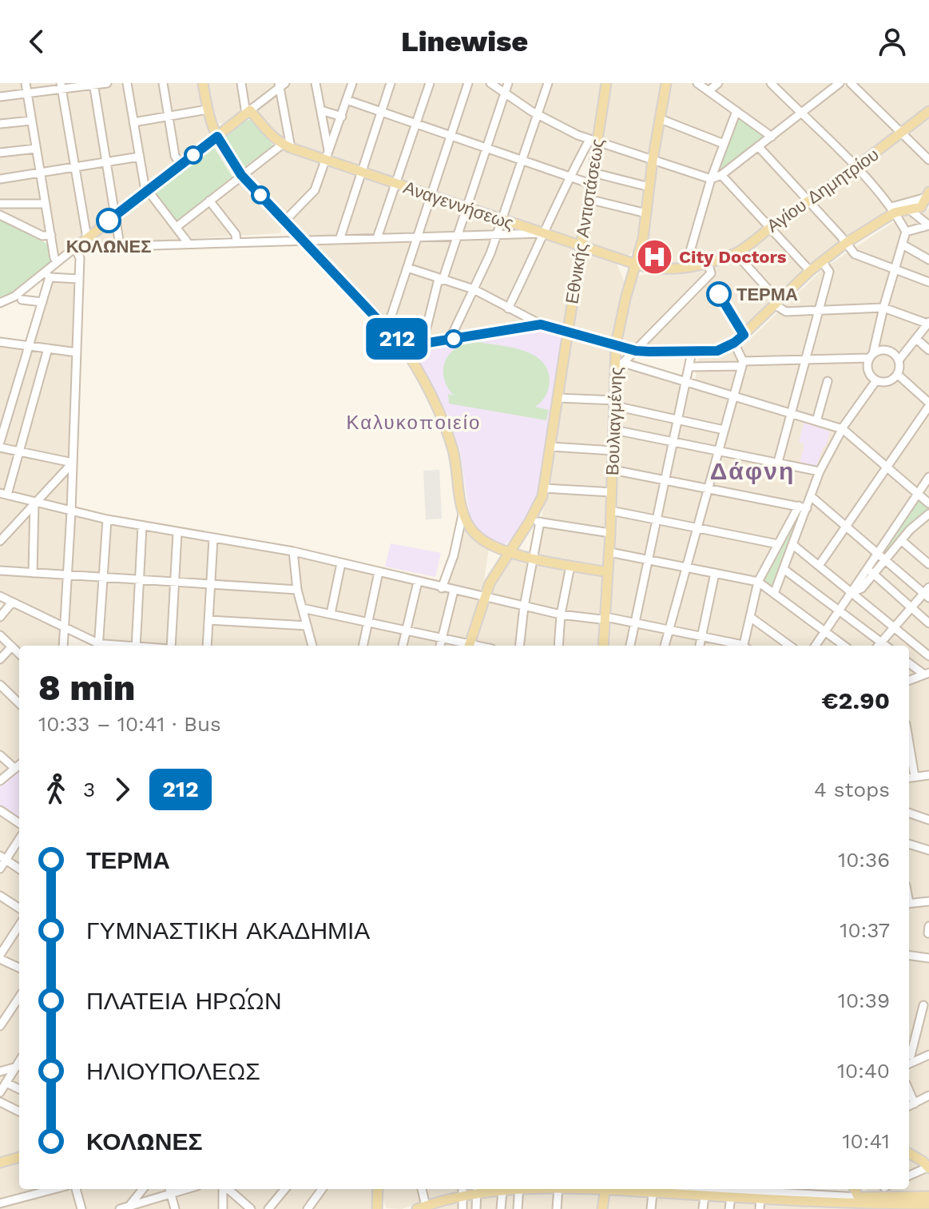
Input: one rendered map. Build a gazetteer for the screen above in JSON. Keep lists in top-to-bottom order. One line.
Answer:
{"streets":{"main road":["Αγίου Δημητρίου","Αναγεννήσεως","Εθνικής Αντιστάσεως","Βουλιαγμένης"]},"crossings":[["Αγίου Δημητρίου","Αναγεννήσεως"],["Αγίου Δημητρίου","Βουλιαγμένης"],["Αναγεννήσεως","Εθνικής Αντιστάσεως"],["Αναγεννήσεως","Βουλιαγμένης"]],"districts":["Καλυκοποιείο","Δάφνη"],"places":{"other":["ΚΟΛΩΝΕΣ","ΤΕΡΜΑ"],"hospital":["City Doctors"]},"lines":["bus line 212"],"page":{"header":"Linewise","on_map":"212","heading":["8 min","10:33 – 10:41 · Bus","€2.90"],"legs":["3","212","4 stops"],"list":[{"name":"ΤΕΡΜΑ","value":"10:36"},{"name":"ΓΥΜΝΑΣΤΙΚΗ ΑΚΑΔΗΜΙΑ","value":"10:37"},{"name":"ΠΛΑΤΕΙΑ ΗΡΏΩΝ","value":"10:39"},{"name":"ΗΛΙΟΥΠΟΛΕΩΣ","value":"10:40"},{"name":"ΚΟΛΩΝΕΣ","value":"10:41"}]}}
